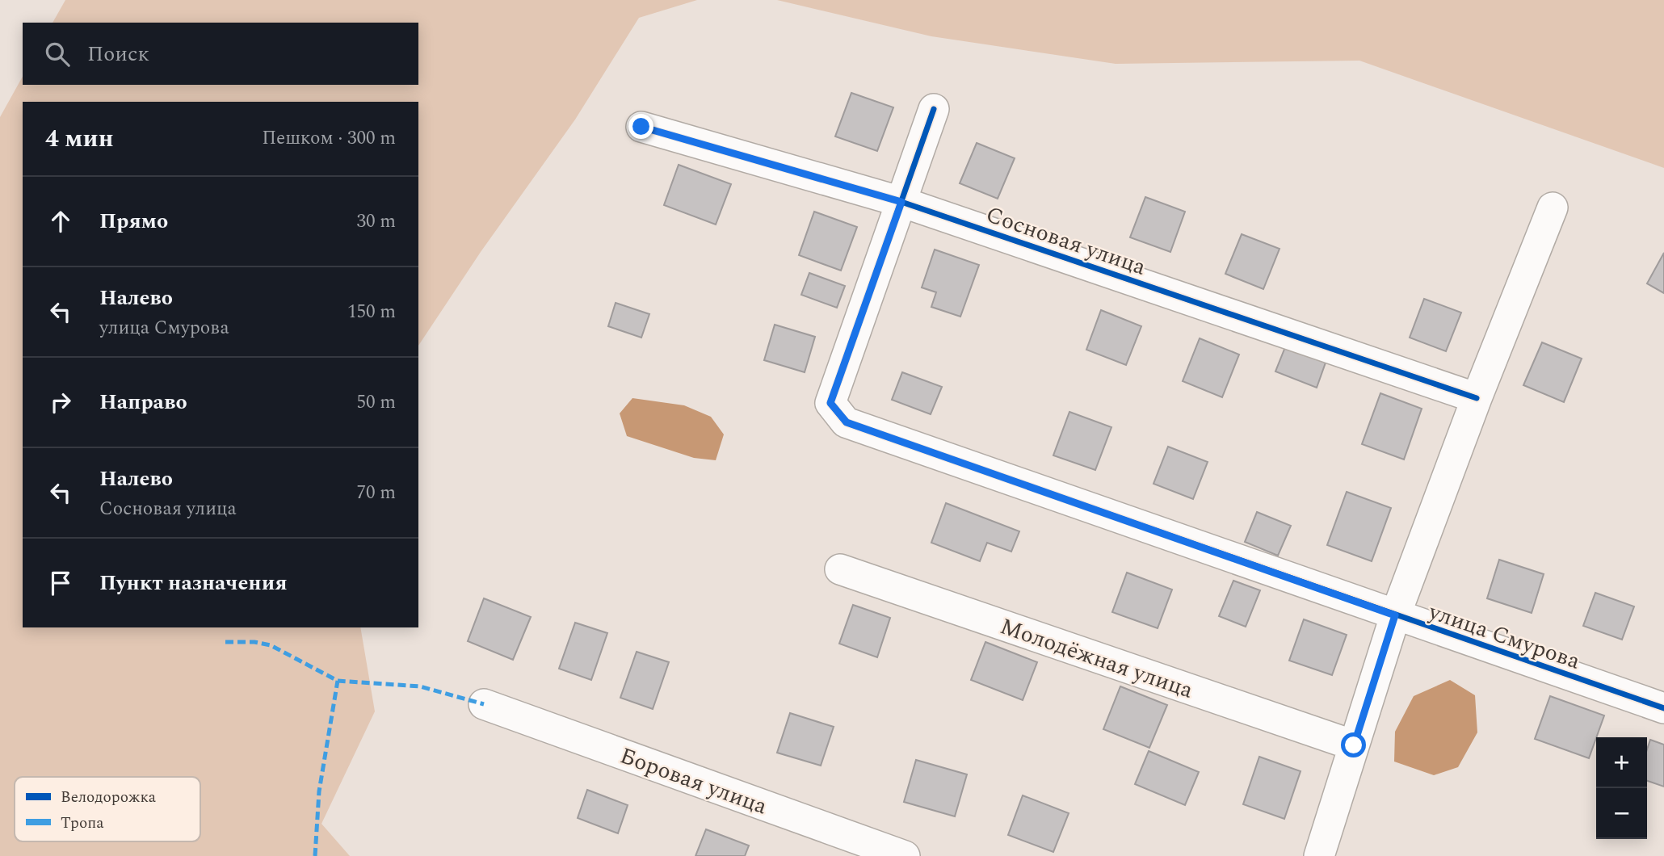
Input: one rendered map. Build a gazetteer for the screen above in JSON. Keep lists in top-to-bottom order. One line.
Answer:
{"streets":{"street":["Сосновая улица","улица Смурова","Молодёжная улица","Боровая улица"]},"crossings":[["Сосновая улица","улица Смурова"]],"legend":["Велодорожка","Тропа"],"page":{"search":"Поиск","heading":["4 мин","Пешком · 300 m"],"list":[["Прямо","30 m"],["Налево","улица Смурова","150 m"],["Направо","50 m"],["Налево","Сосновая улица","70 m"],"Пункт назначения"],"map_buttons":["+","−"]}}
